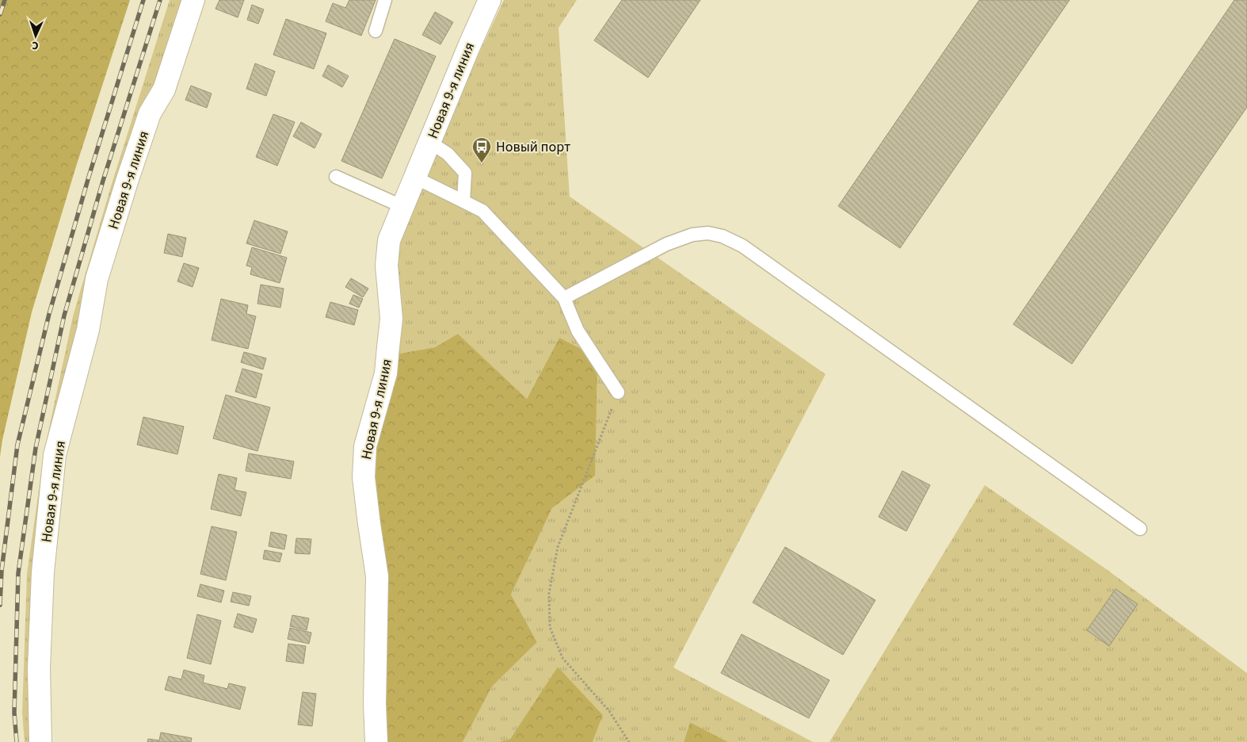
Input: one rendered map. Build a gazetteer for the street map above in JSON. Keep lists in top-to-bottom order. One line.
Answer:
{"streets":{"street":["Новая 9-я линия"]},"places":{"bus stop":["Новый порт"]},"north":"bottom"}
